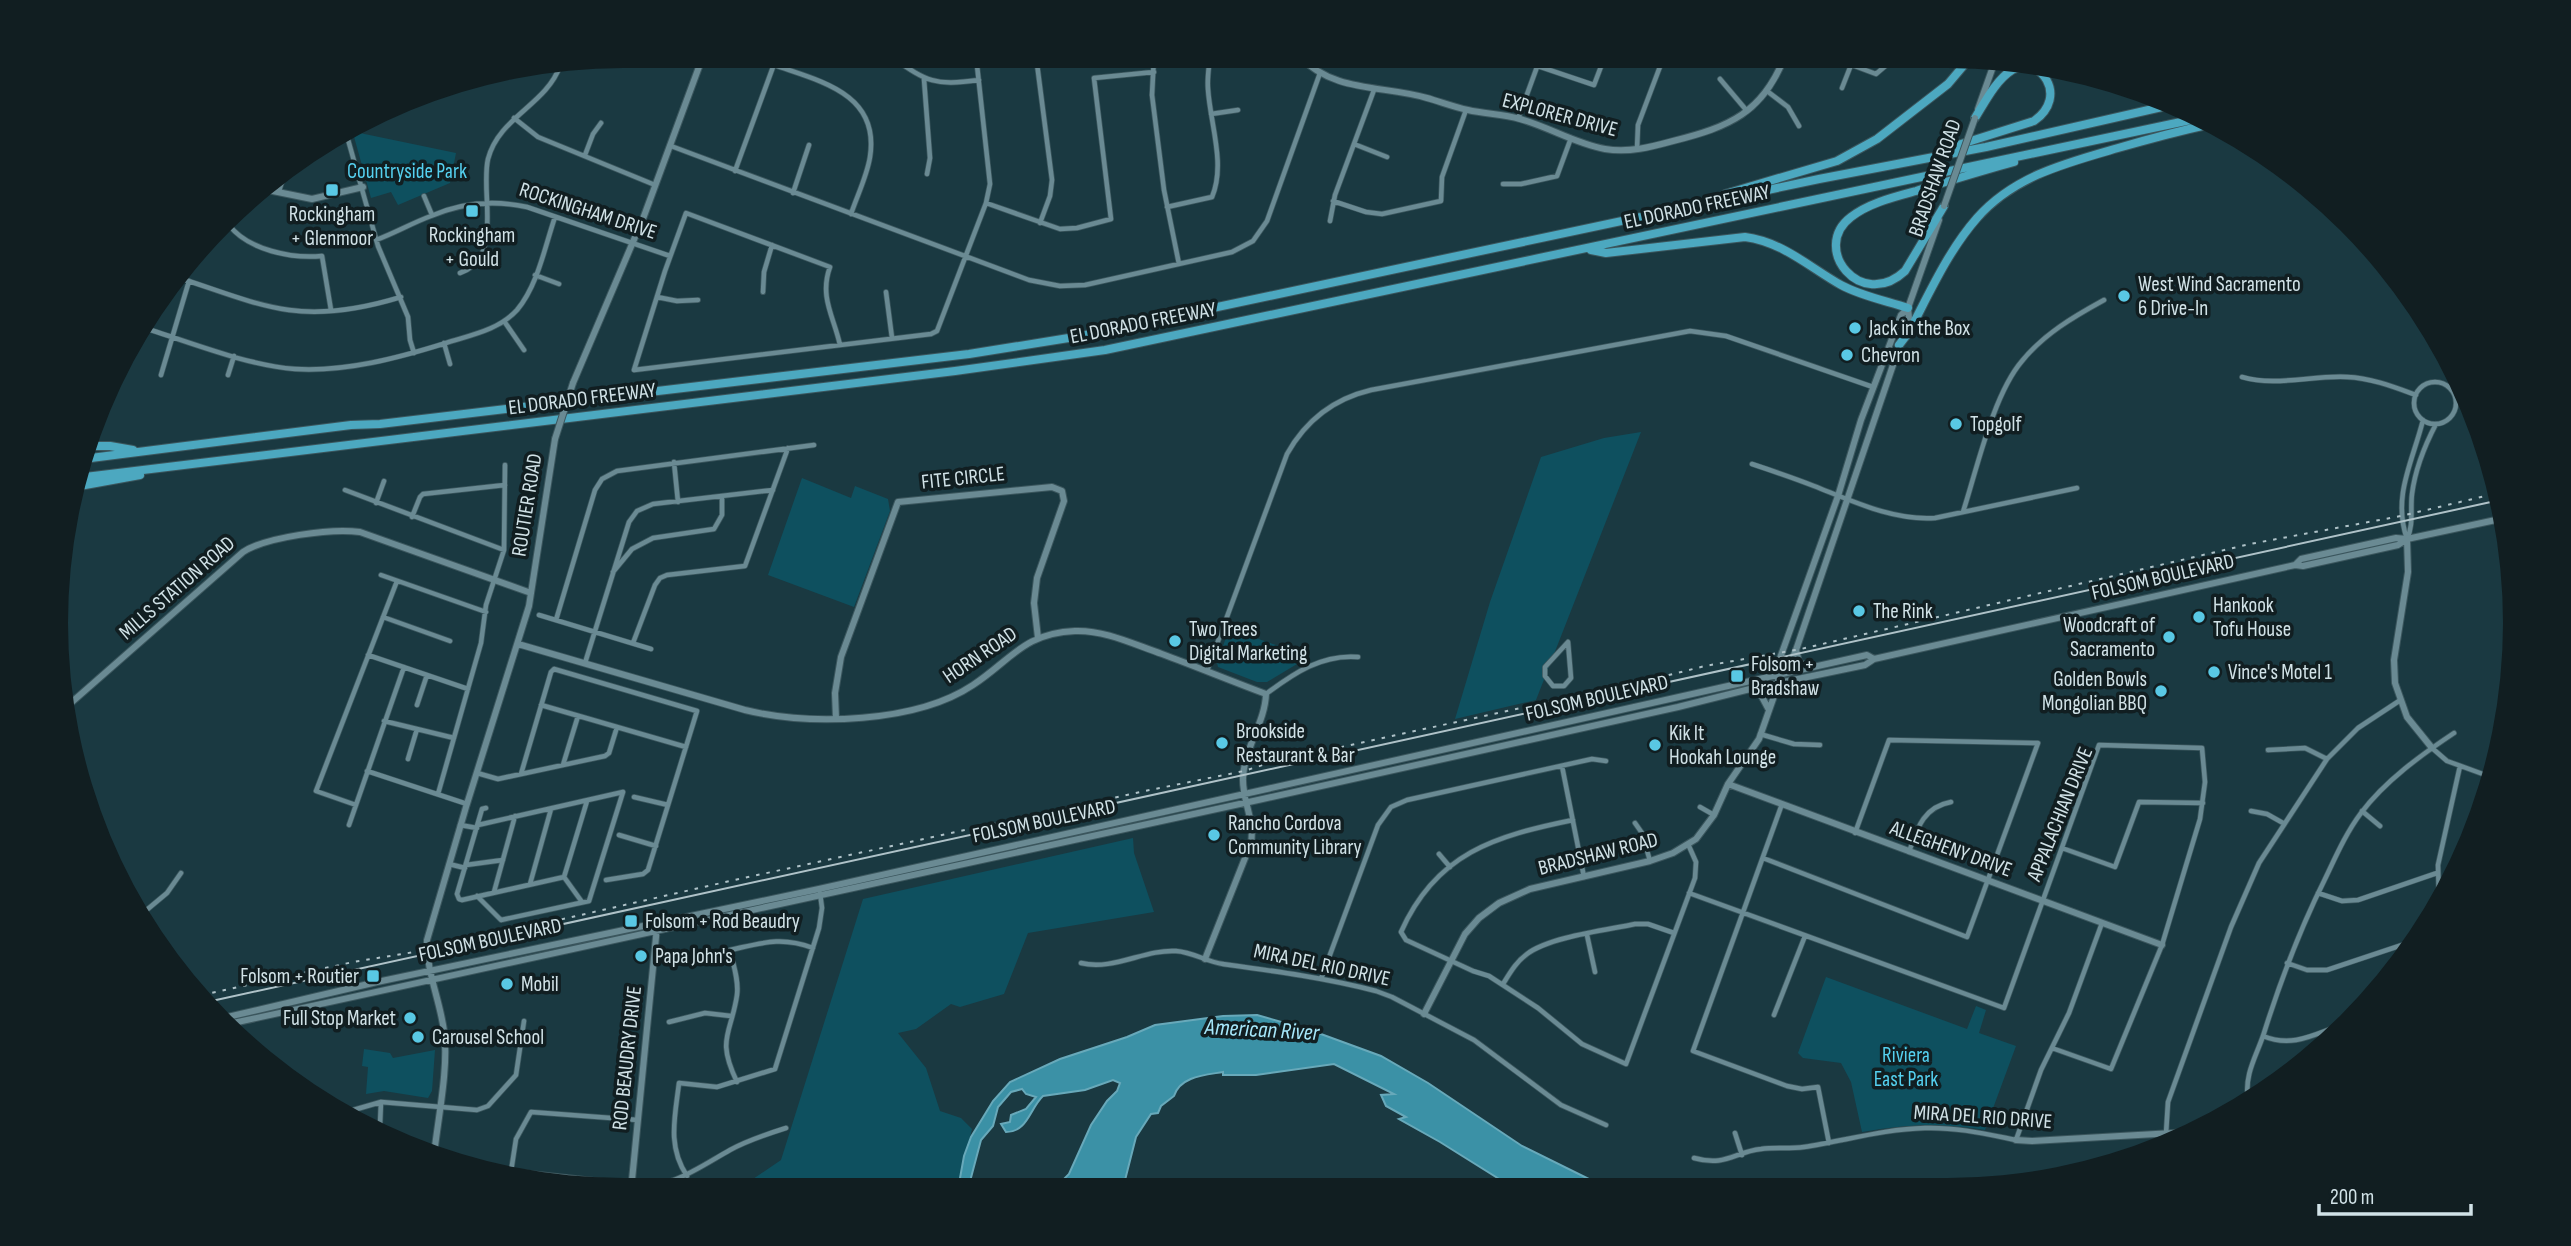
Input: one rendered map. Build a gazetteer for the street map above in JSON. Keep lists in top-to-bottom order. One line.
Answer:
{"streets":{"highway":["EL DORADO FREEWAY"],"street":["EXPLORER DRIVE","BRADSHAW ROAD","ROCKINGHAM DRIVE","FITE CIRCLE","ROUTIER ROAD","FOLSOM BOULEVARD","MILLS STATION ROAD","HORN ROAD","APPALACHIAN DRIVE","ALLEGHENY DRIVE","MIRA DEL RIO DRIVE","ROD BEAUDRY DRIVE"]},"crossings":[["BRADSHAW ROAD","FOLSOM BOULEVARD"],["BRADSHAW ROAD","ALLEGHENY DRIVE"],["BRADSHAW ROAD","MIRA DEL RIO DRIVE"],["ROCKINGHAM DRIVE","ROUTIER ROAD"],["FITE CIRCLE","HORN ROAD"],["ROUTIER ROAD","FOLSOM BOULEVARD"],["ROUTIER ROAD","MILLS STATION ROAD"],["ROUTIER ROAD","HORN ROAD"],["FOLSOM BOULEVARD","ROD BEAUDRY DRIVE"],["APPALACHIAN DRIVE","ALLEGHENY DRIVE"]],"water":["American River"],"parks":["Countryside Park","Riviera East Park"],"places":{"transit":["Rockingham + Glenmoor","Rockingham + Gould","Folsom + Bradshaw","Folsom + Rod Beaudry","Folsom + Routier"],"other":["West Wind Sacramento 6 Drive-In","Jack in the Box","Chevron","Topgolf","The Rink","Hankook Tofu House","Woodcraft of Sacramento","Two Trees Digital Marketing","Vince's Motel 1","Golden Bowls Mongolian BBQ","Brookside Restaurant & Bar","Kik It Hookah Lounge","Rancho Cordova Community Library","Papa John's","Mobil","Full Stop Market","Carousel School"]},"scale_bar":"200 m"}
